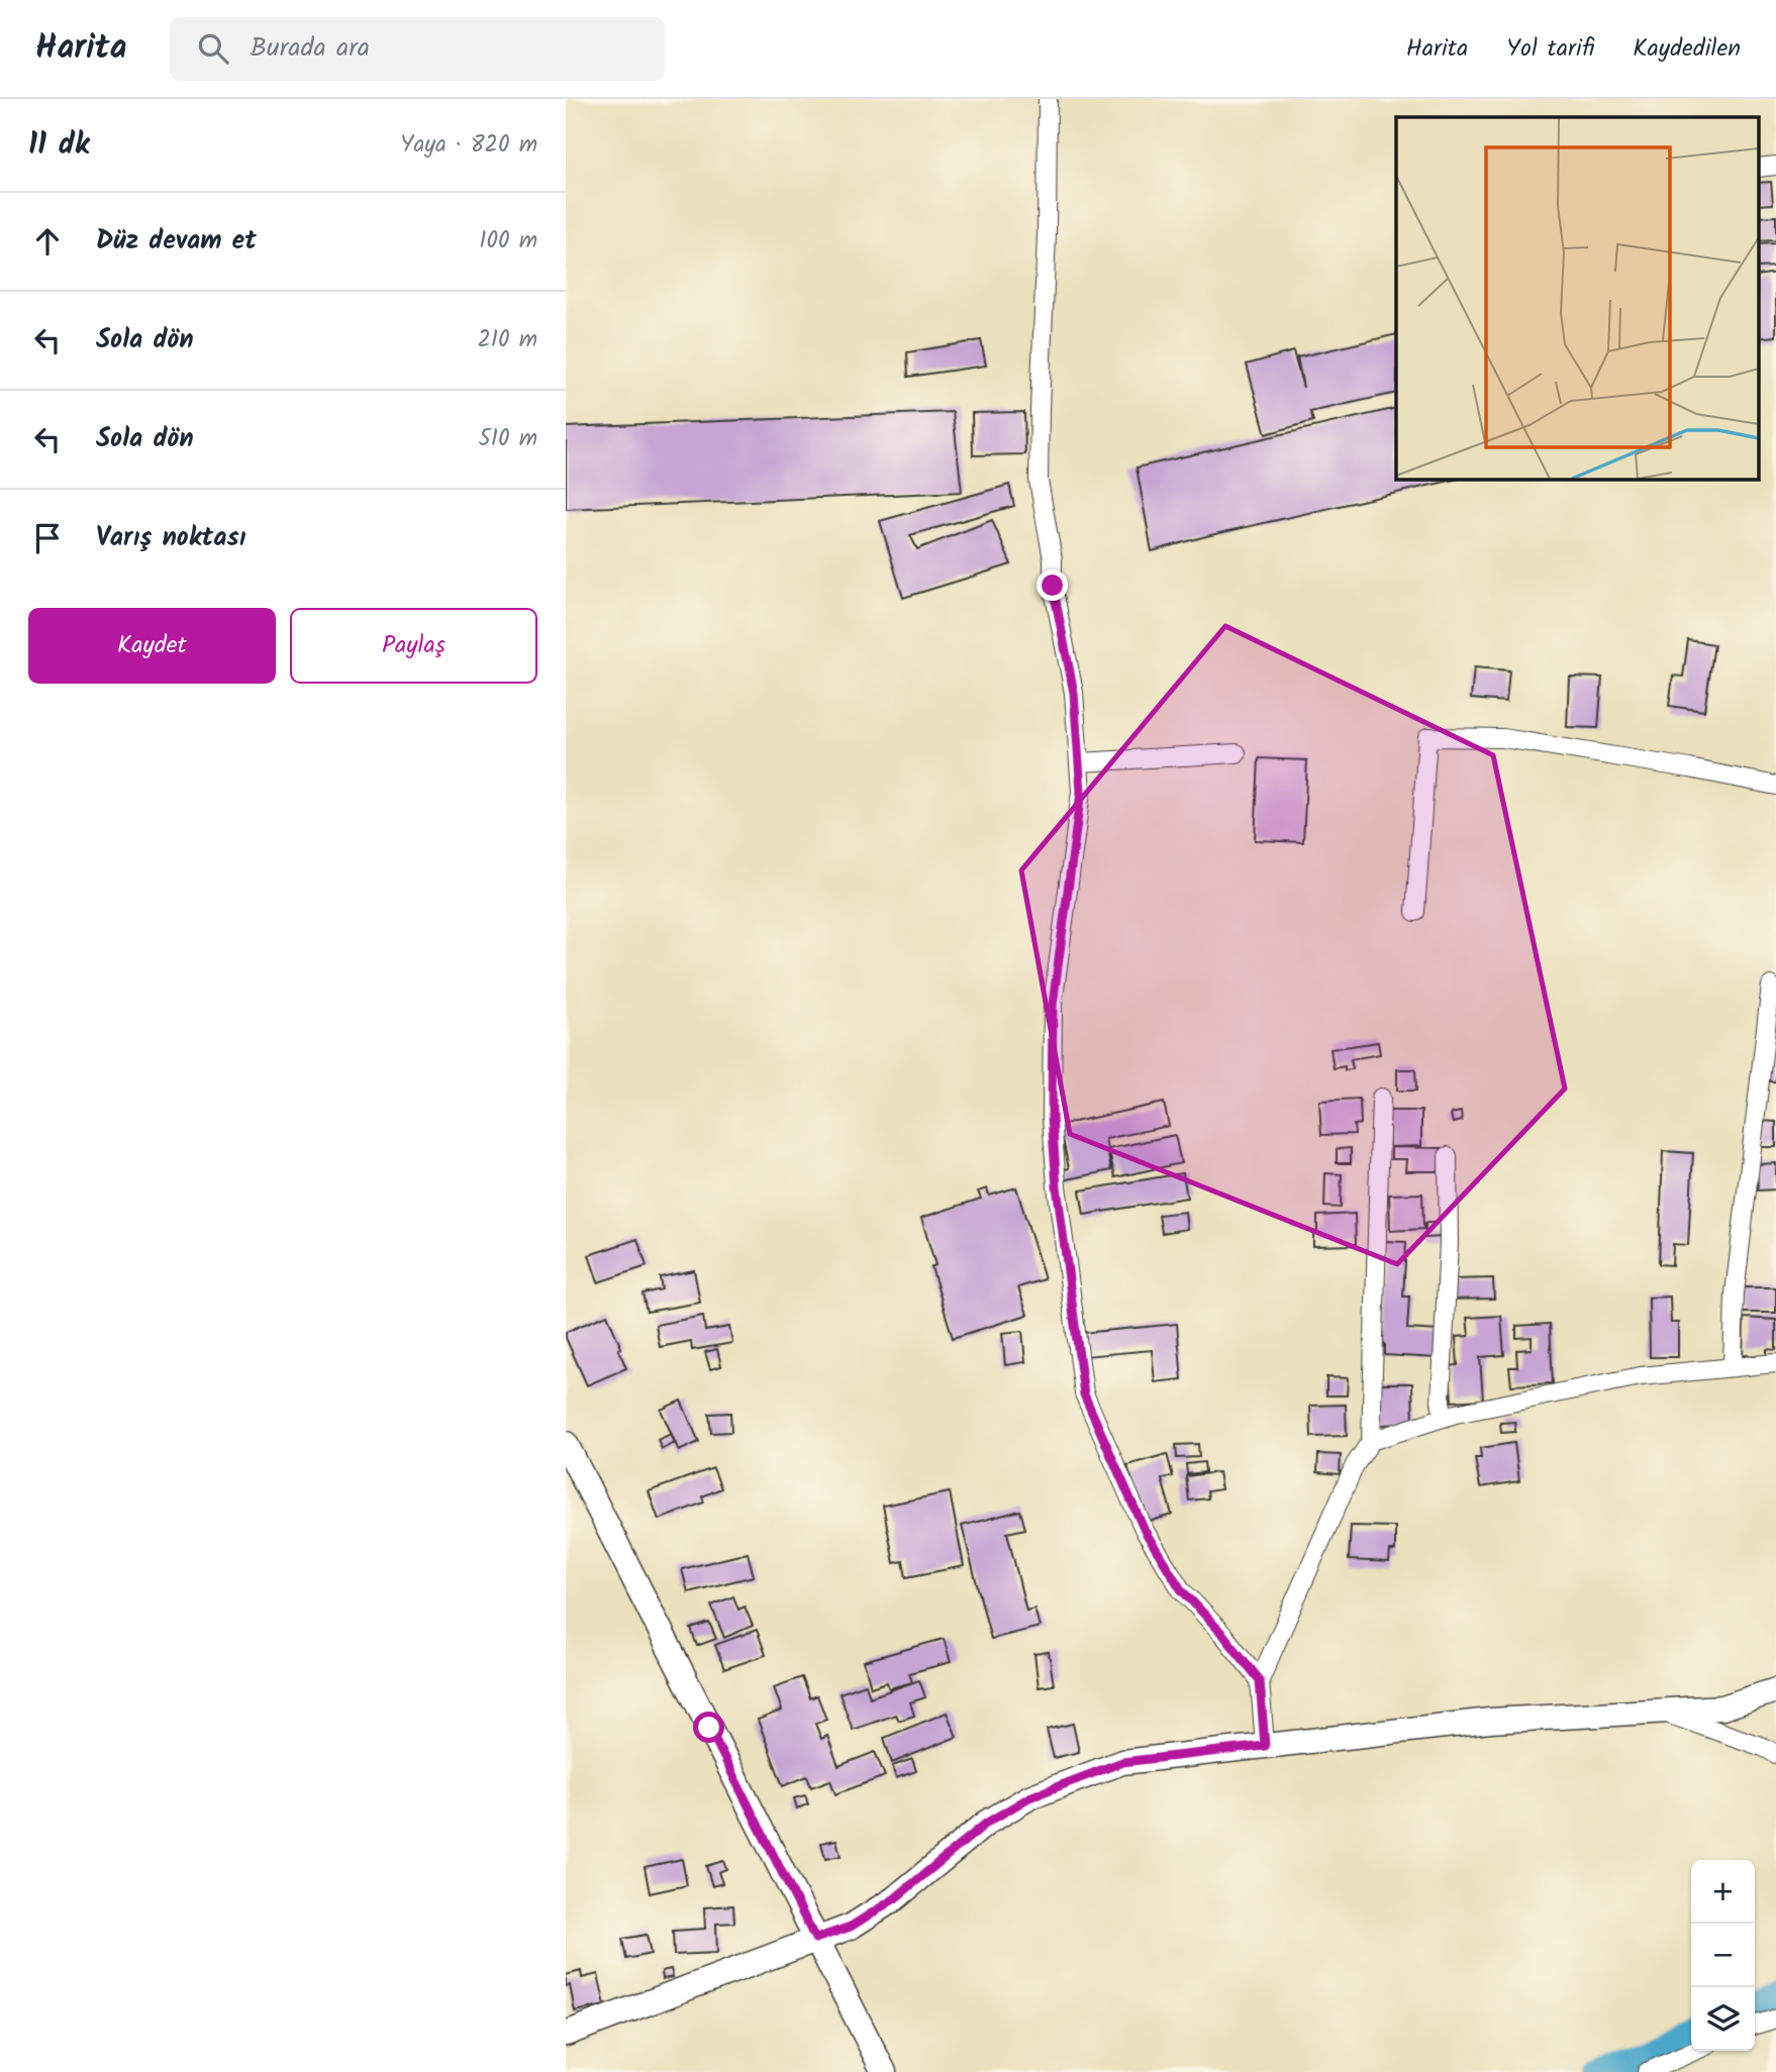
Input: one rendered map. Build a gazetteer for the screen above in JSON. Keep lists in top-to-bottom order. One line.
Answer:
{"page":{"header":"Harita","search":"Burada ara","nav":["Harita","Yol tarifi","Kaydedilen"],"heading":["11 dk","Yaya · 820 m"],"list":[["Düz devam et","100 m"],["Sola dön","210 m"],["Sola dön","510 m"],"Varış noktası"],"buttons":["Kaydet","Paylaş"],"map_buttons":["+","−"]}}
